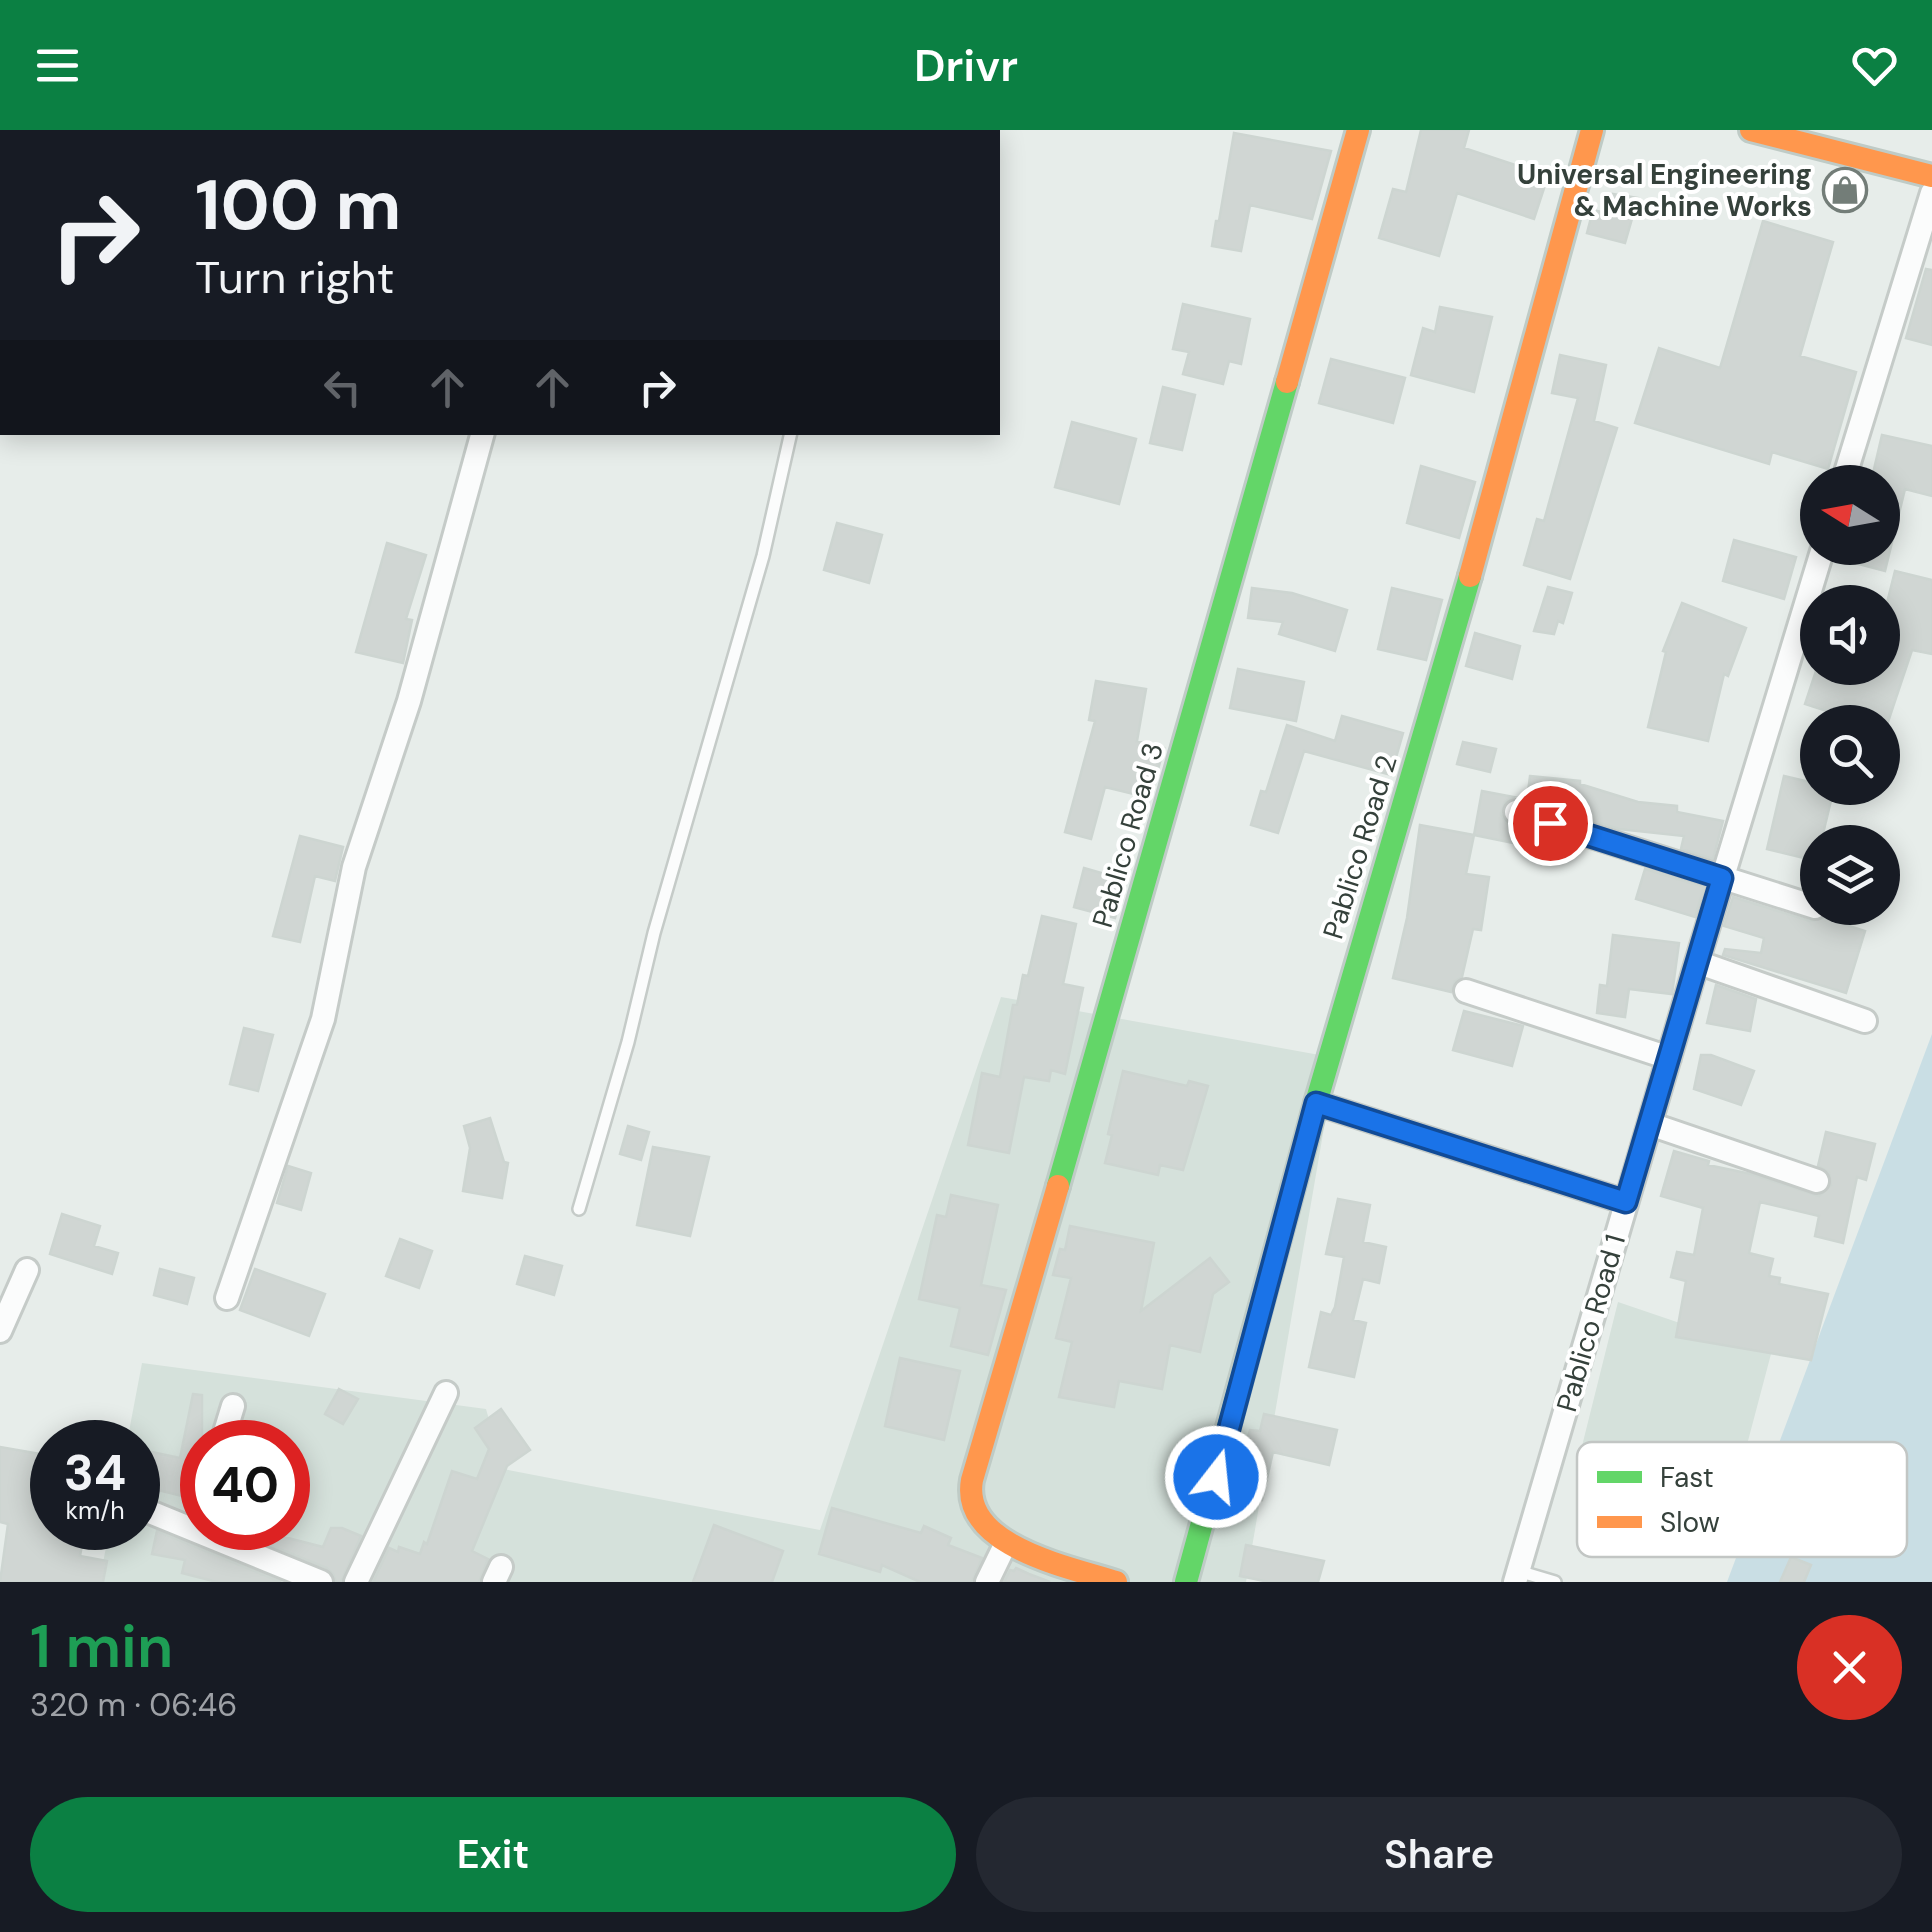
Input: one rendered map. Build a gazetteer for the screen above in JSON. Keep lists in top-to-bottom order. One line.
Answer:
{"streets":{"street":["Pablico Road 3","Pablico Road 2","Pablico Road 1"]},"places":{"shop":["Universal Engineering & Machine Works"]},"legend":["Fast","Slow"],"north":"left","page":{"header":"Drivr","turn":["100 m","Turn right"],"speed":"34 km/h","limit":"40","heading":["1 min","320 m · 06:46"],"buttons":["Exit","Share"]}}
